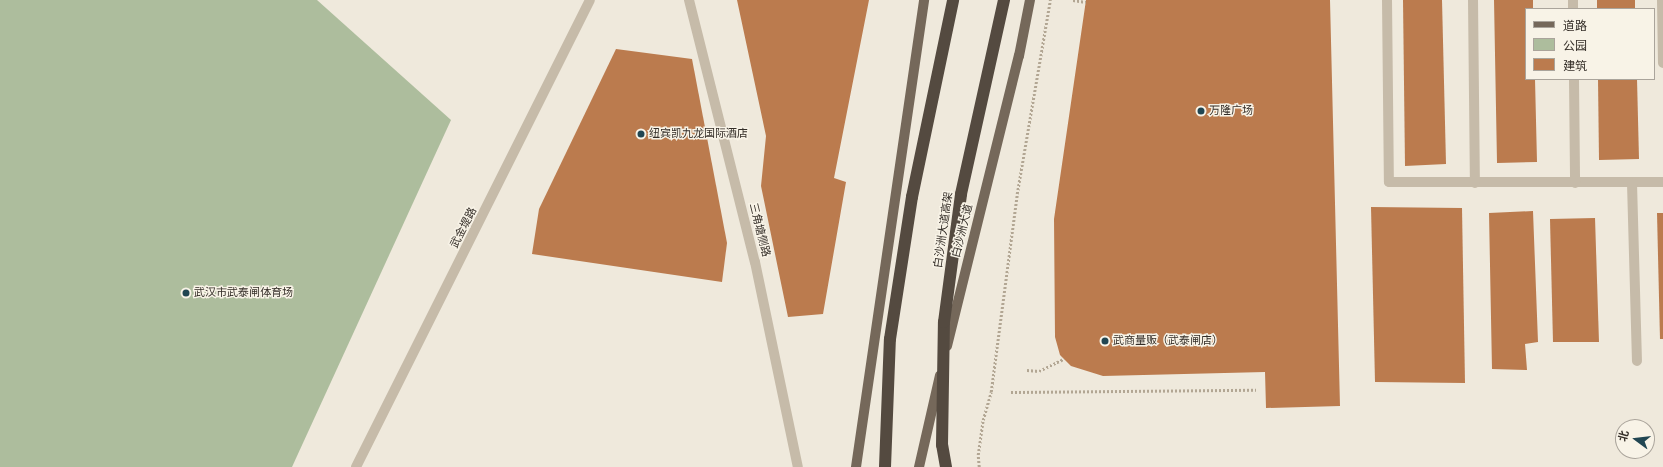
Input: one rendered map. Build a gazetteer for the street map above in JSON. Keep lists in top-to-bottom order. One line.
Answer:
{"streets":{"highway":["白沙洲大道高架"],"main road":["白沙洲大道"],"street":["武金堤路","三角塘侧路"]},"places":["万隆广场","纽宾凯九龙国际酒店","武汉市武泰闸体育场","武商量贩（武泰闸店）"],"legend":["道路","公园","建筑"],"north":"left"}
